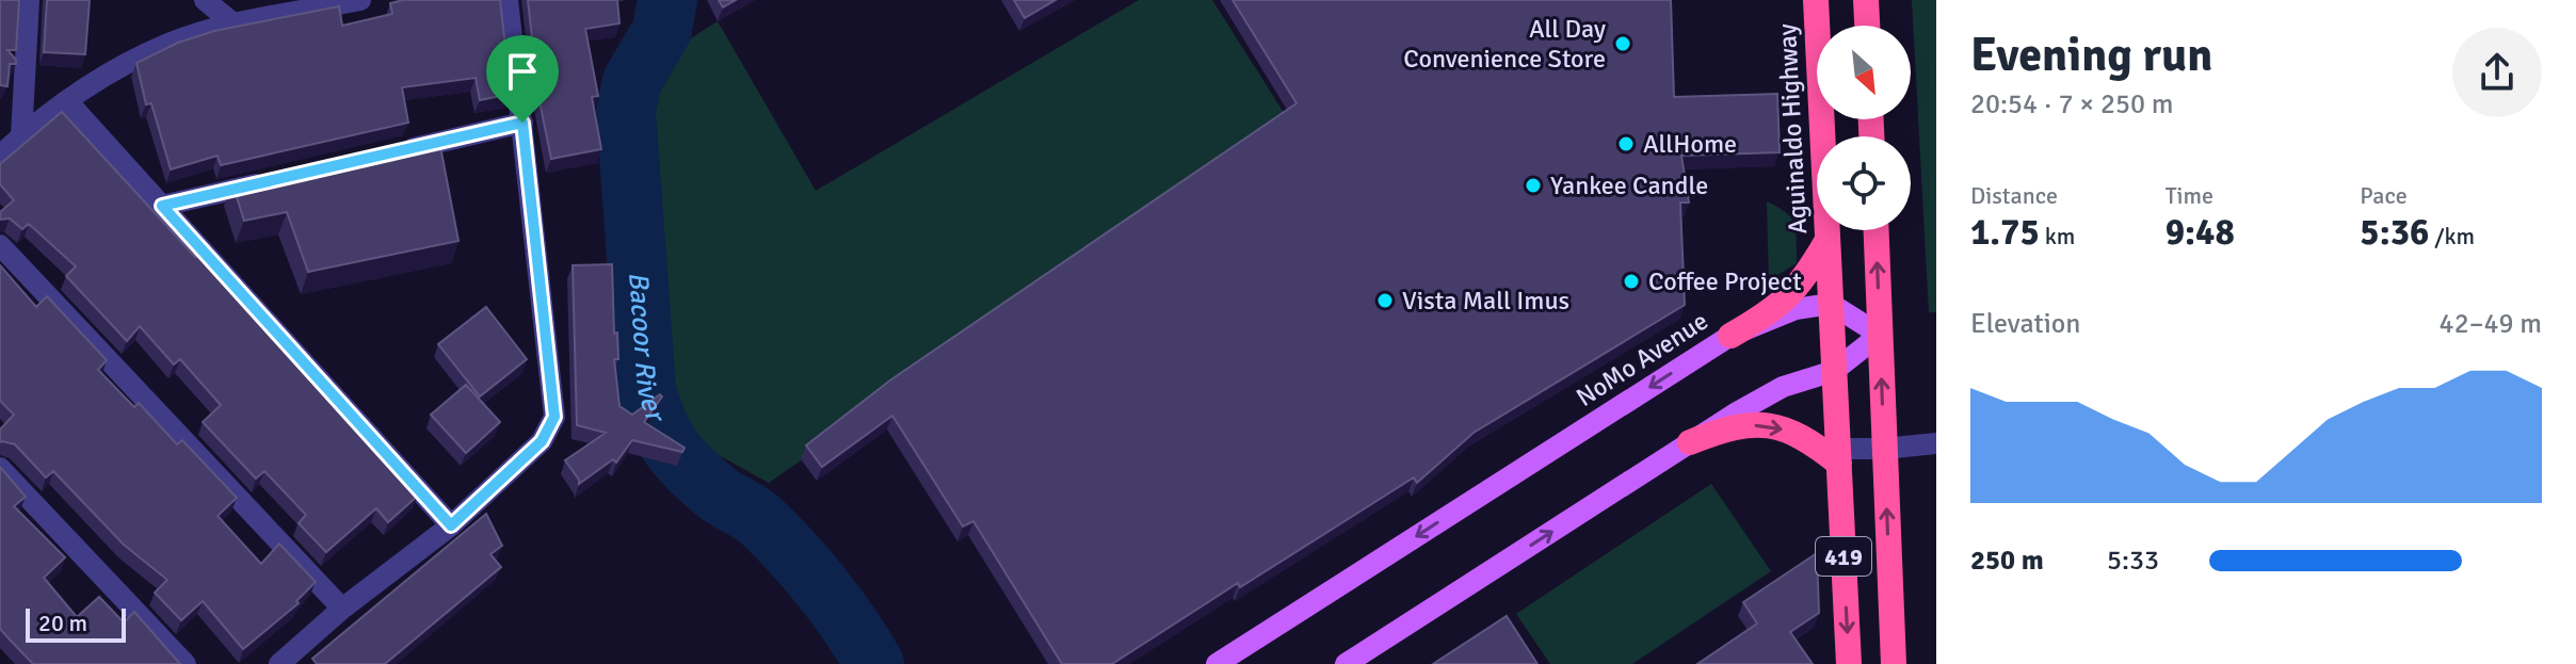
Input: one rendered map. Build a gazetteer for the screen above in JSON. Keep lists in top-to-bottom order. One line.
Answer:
{"streets":{"highway":["Aguinaldo Highway","419"],"main road":["NoMo Avenue"]},"crossings":[["Aguinaldo Highway","NoMo Avenue"]],"water":["Bacoor River"],"places":["All Day Convenience Store","AllHome","Yankee Candle","Coffee Project","Vista Mall Imus"],"scale_bar":"20 m","north":"bottom right","page":{"heading":["Evening run","20:54 · 7 × 250 m"],"stats":[["Distance","1.75 km"],["Time","9:48"],["Pace","5:36 /km"]],"chart":["Elevation","42–49 m"],"list":[{"name":"250 m","note":"5:33"}],"scale":"20 m"}}
